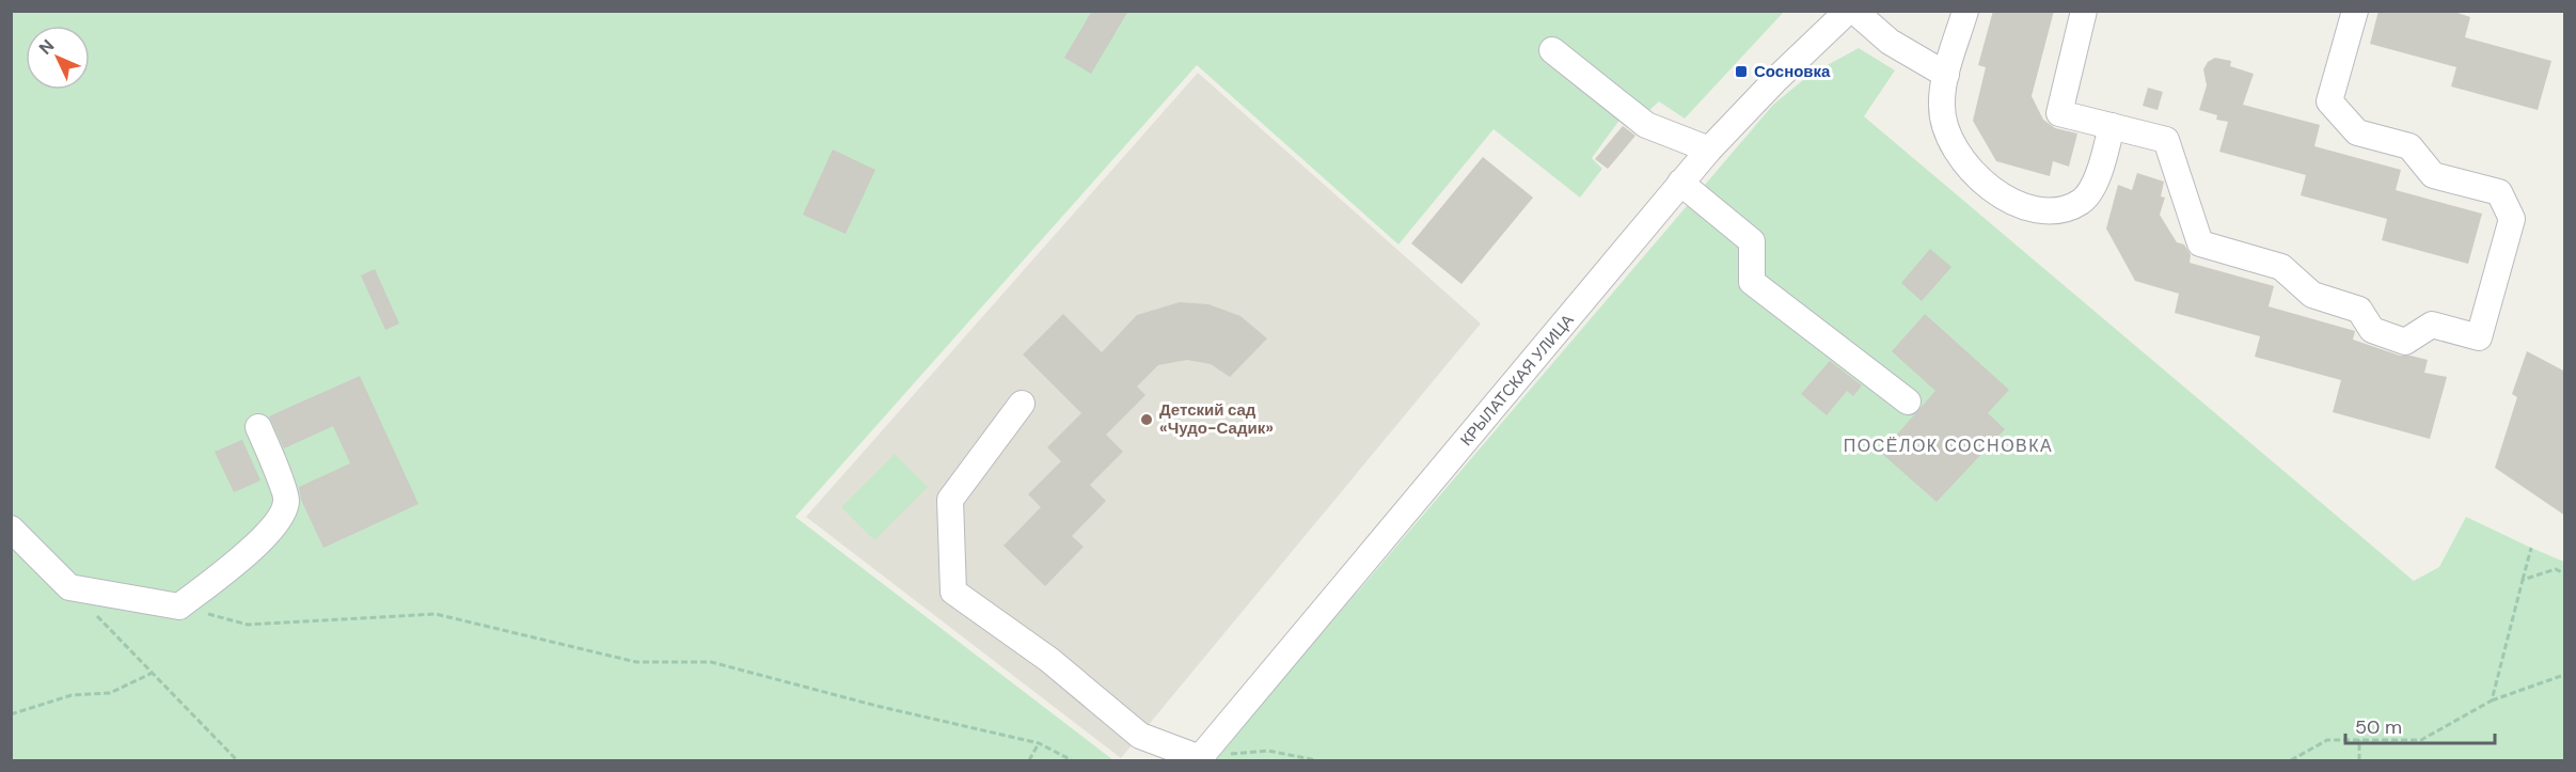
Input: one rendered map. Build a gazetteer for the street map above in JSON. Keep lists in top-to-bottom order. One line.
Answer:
{"streets":{"street":["КРЫЛАТСКАЯ УЛИЦА"]},"districts":["ПОСЁЛОК СОСНОВКА"],"places":{"transit":["Сосновка"],"other":["Детский сад «Чудо-Садик»"]},"scale_bar":"50 m","north":"top left"}
